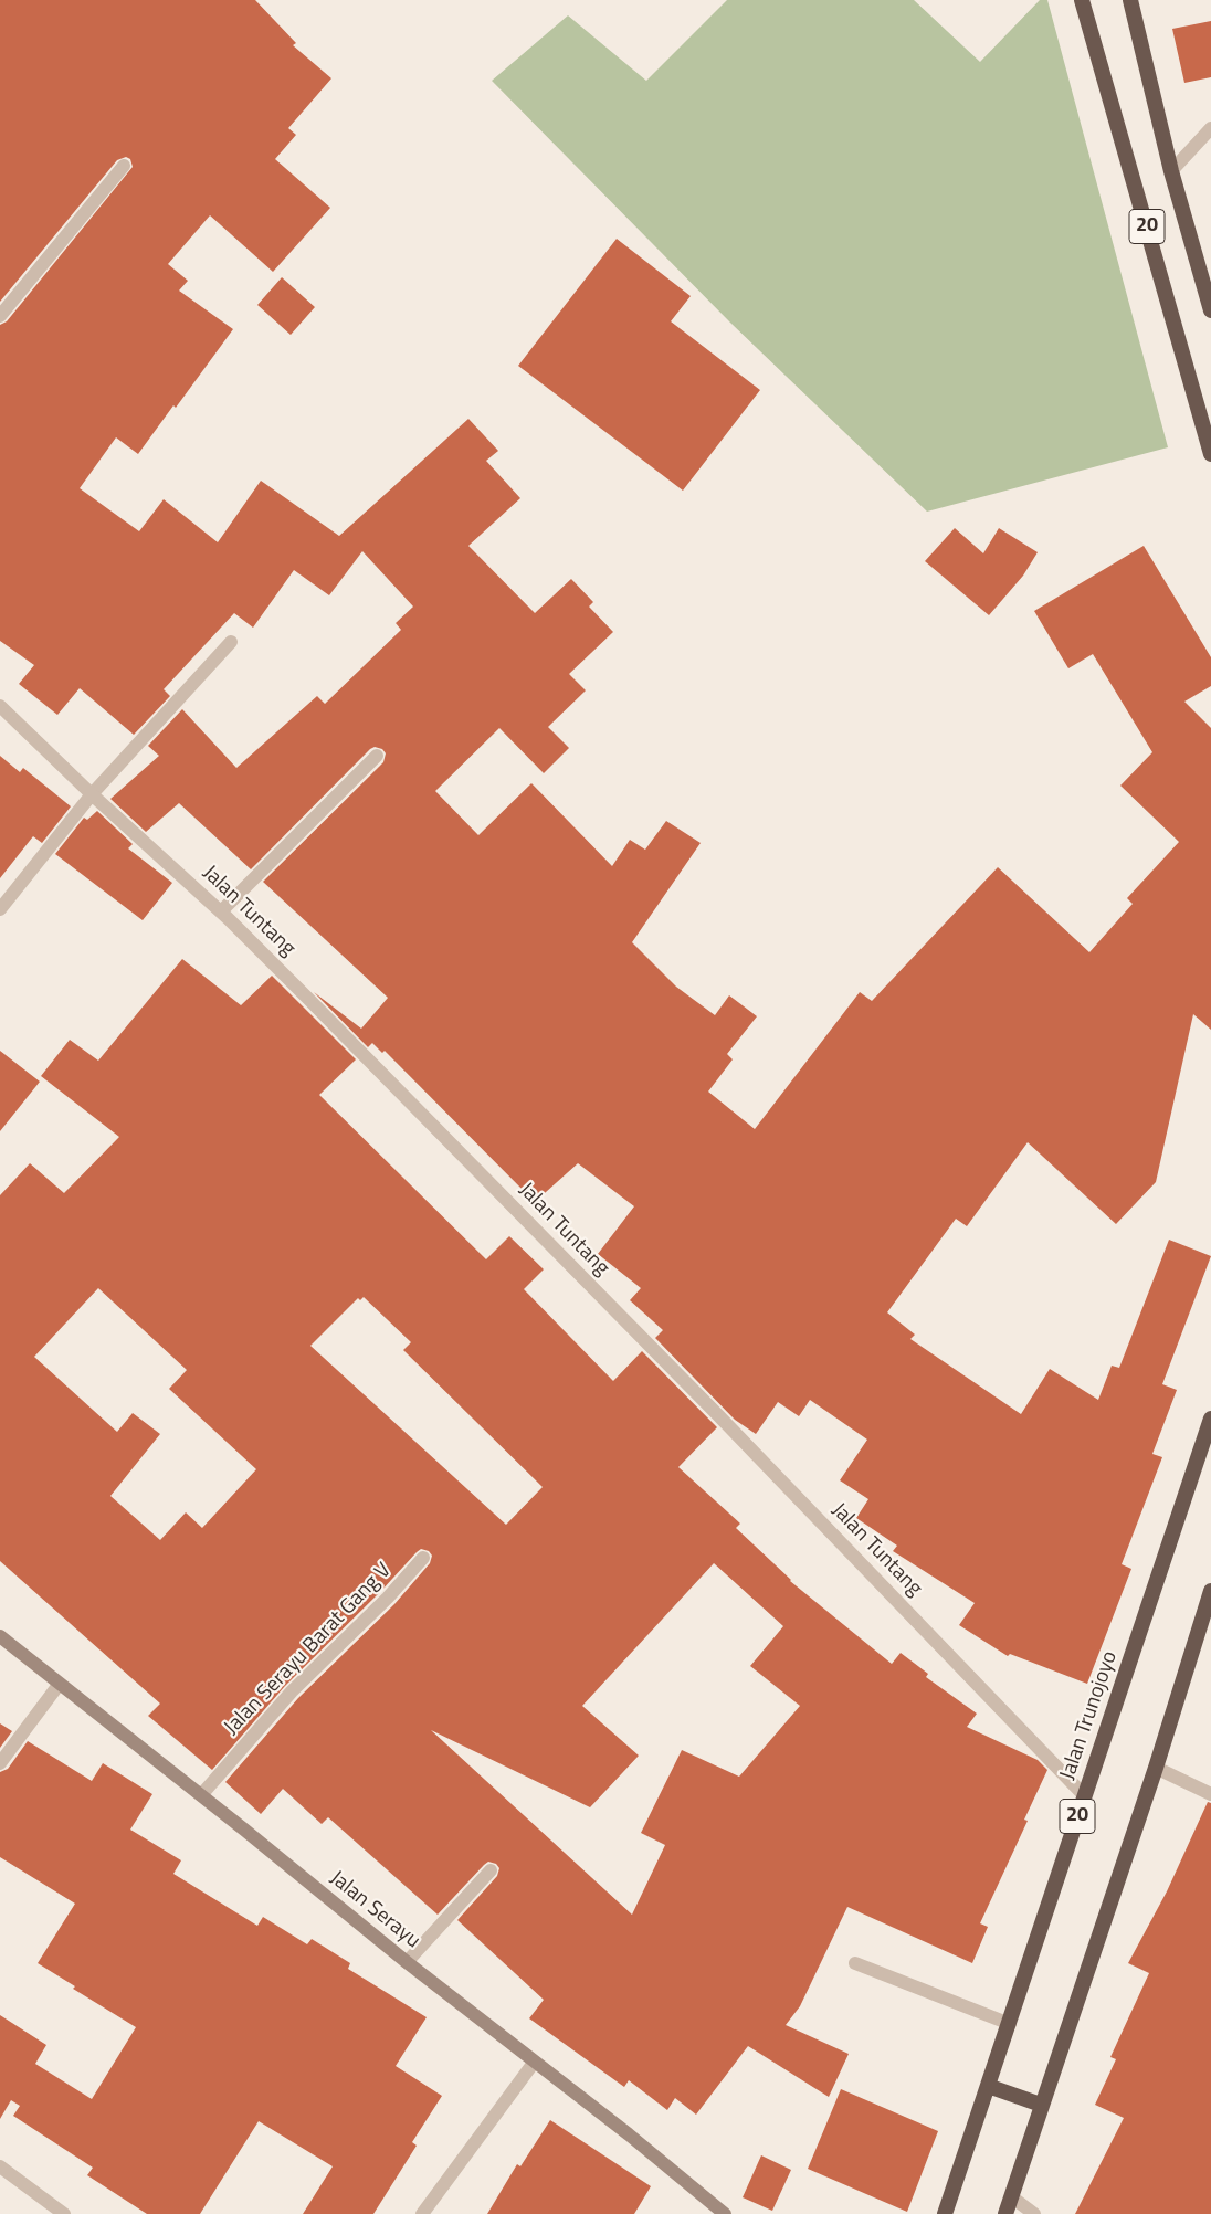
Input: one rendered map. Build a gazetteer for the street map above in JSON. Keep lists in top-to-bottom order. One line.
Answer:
{"streets":{"highway":["20","Jalan Trunojoyo"],"main road":["Jalan Serayu"],"street":["Jalan Tuntang","Jalan Serayu Barat Gang V"]},"crossings":[["Jalan Tuntang","Jalan Trunojoyo"],["Jalan Serayu Barat Gang V","Jalan Serayu"]]}
